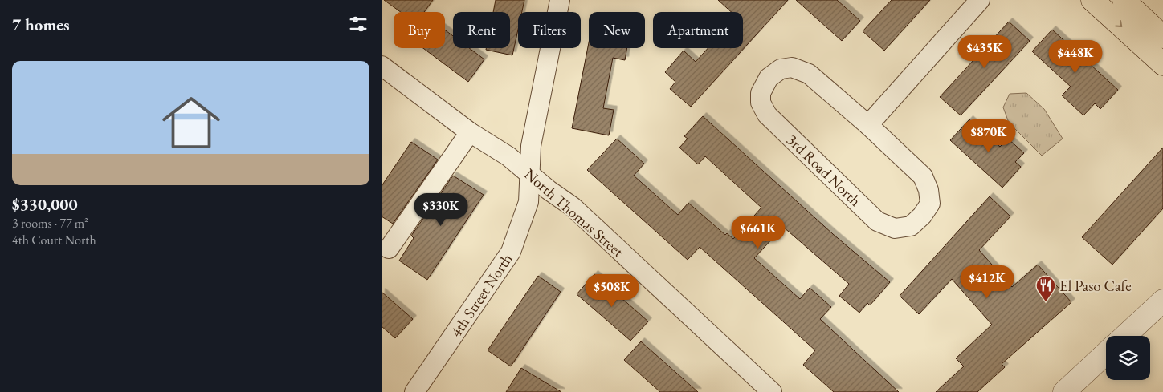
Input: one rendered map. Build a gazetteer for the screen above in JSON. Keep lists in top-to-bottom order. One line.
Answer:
{"streets":{"street":["3rd Road North","North Thomas Street","4th Street North"]},"crossings":[["North Thomas Street","4th Street North"]],"places":{"restaurant":["El Paso Cafe"]},"page":{"heading":"7 homes","chip":["Buy","Rent","Filters","New","Apartment"],"price":["$435K","$448K","$870K","$330K","$661K","$412K","$508K"],"list":[{"name":"$330,000","note":"3 rooms · 77 m² · 4th Court North"}]}}
